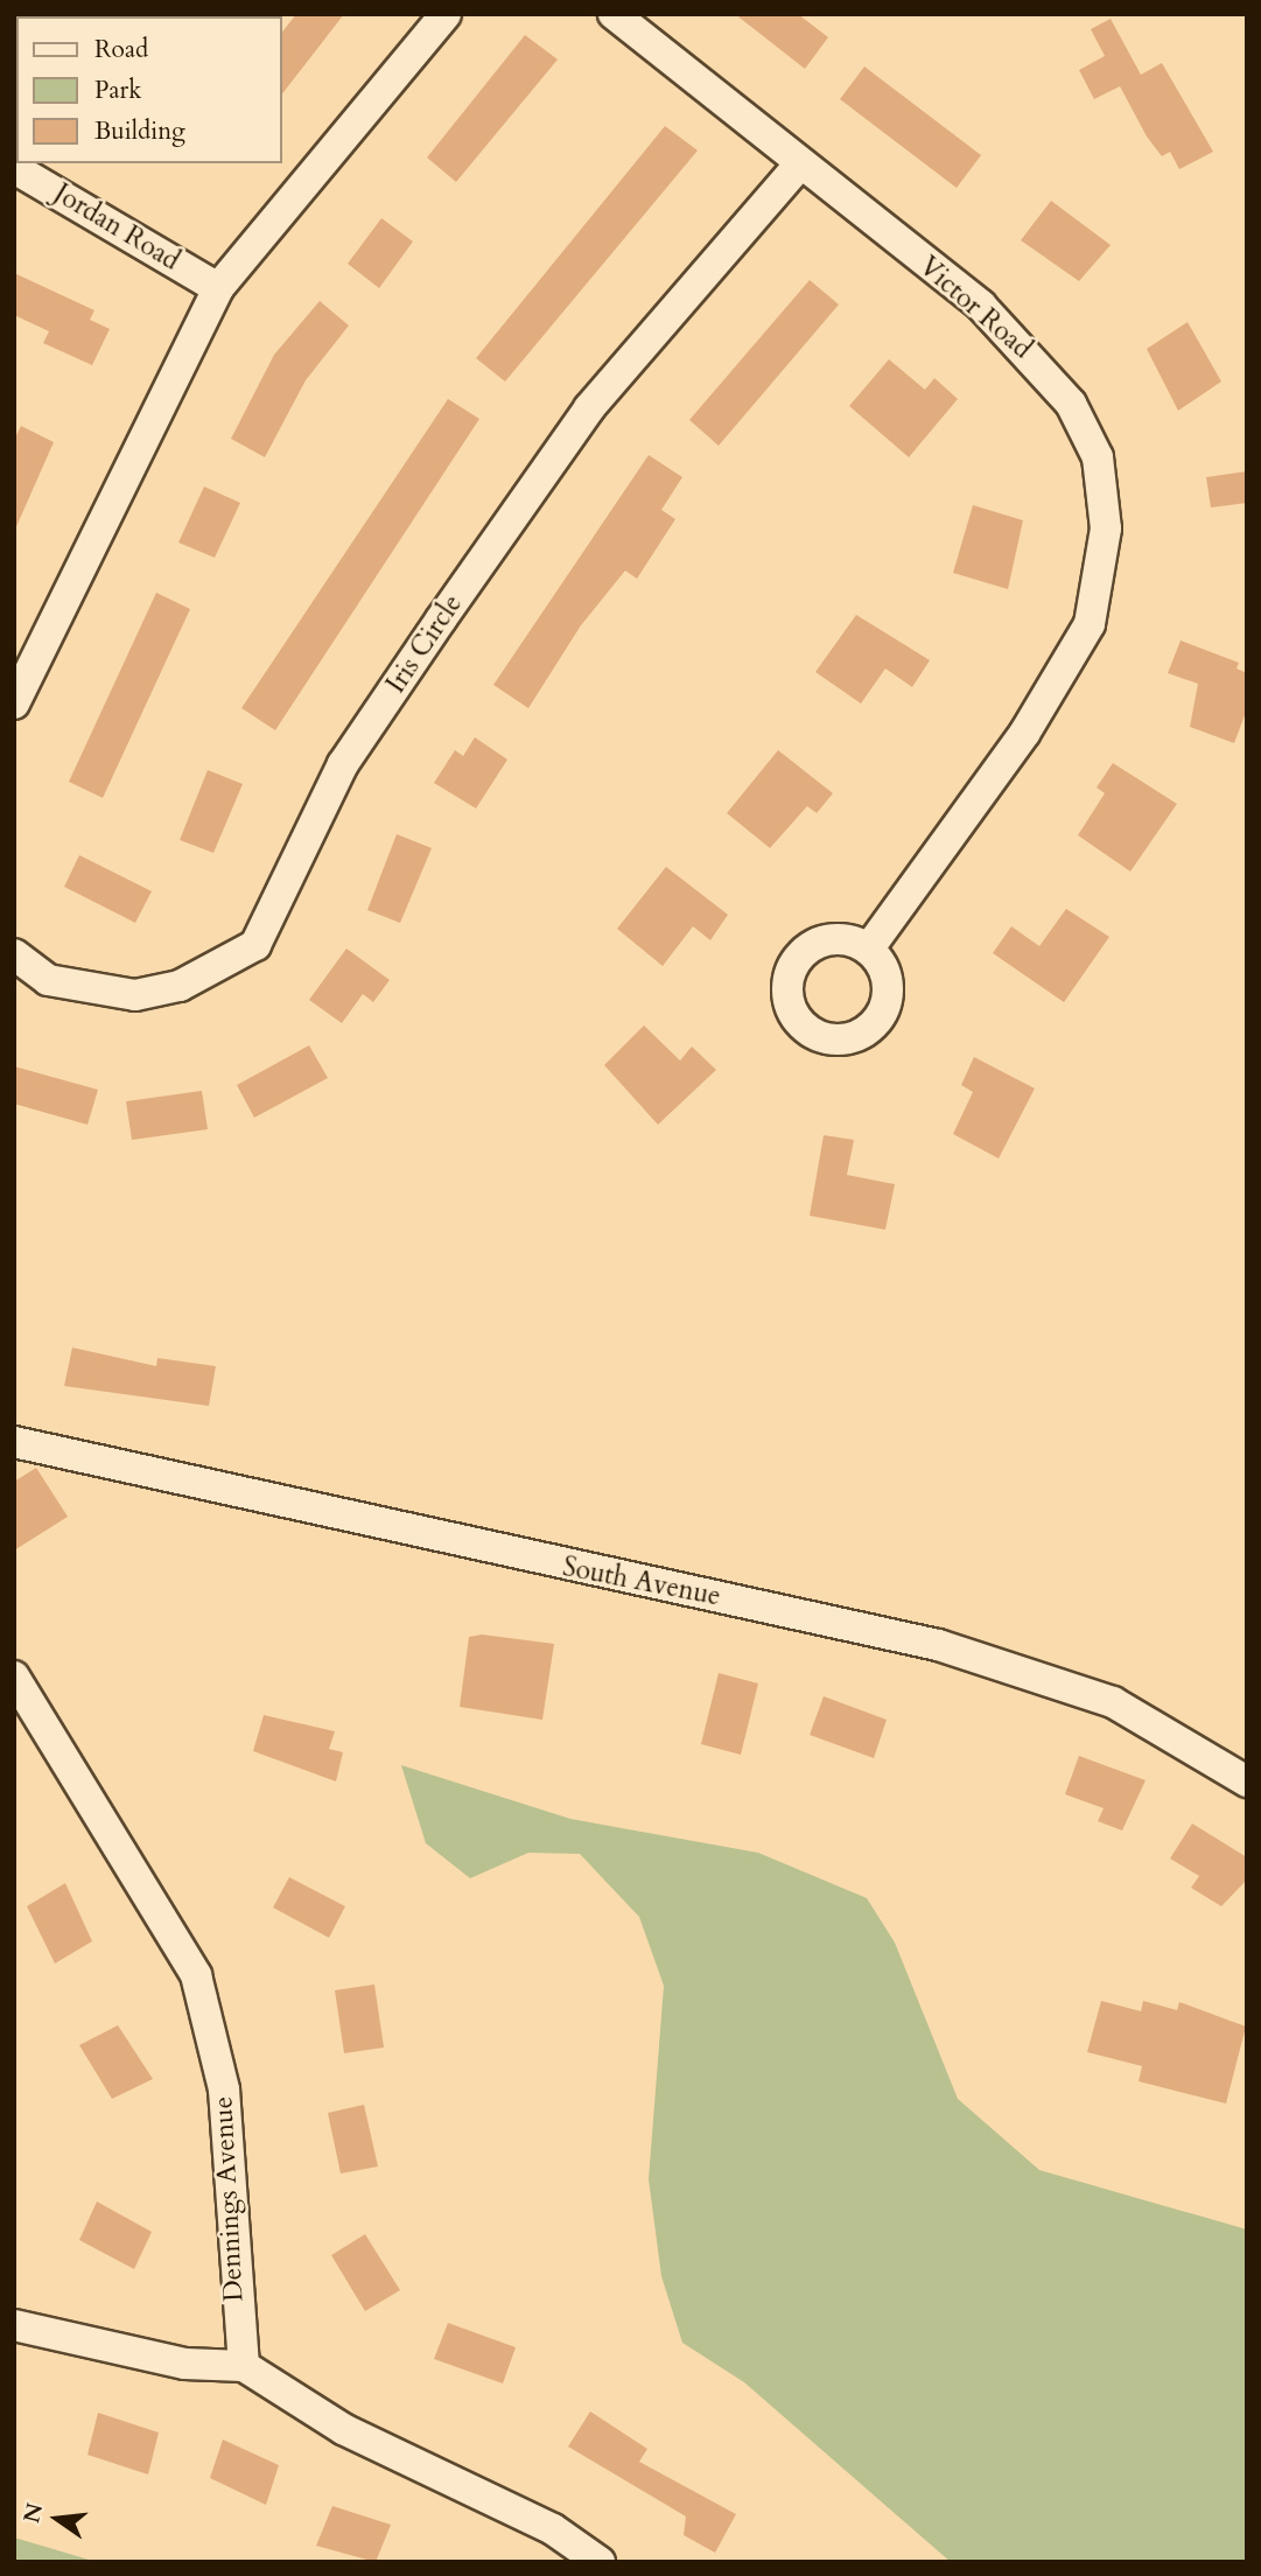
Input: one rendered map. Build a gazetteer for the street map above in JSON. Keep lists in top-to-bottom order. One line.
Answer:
{"streets":{"street":["Jordan Road","Victor Road","Iris Circle","South Avenue","Dennings Avenue"]},"crossings":[["Victor Road","Iris Circle"]],"legend":["Road","Park","Building"],"north":"left"}
